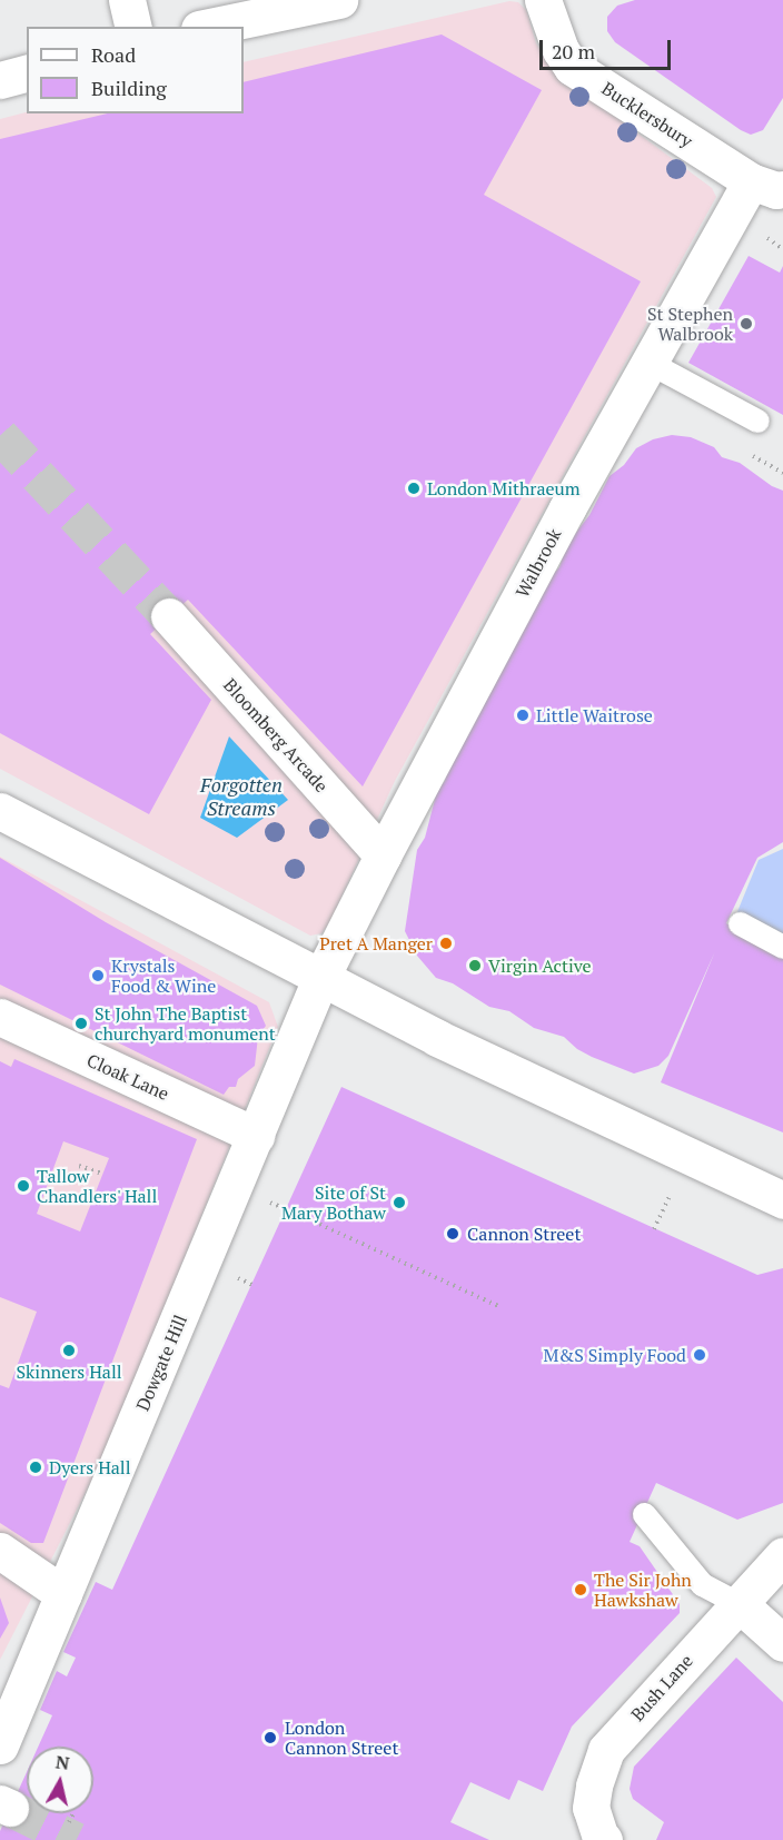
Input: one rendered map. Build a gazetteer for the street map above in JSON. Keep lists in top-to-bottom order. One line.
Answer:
{"streets":{"street":["Bucklersbury","Walbrook","Bloomberg Arcade","Cloak Lane","Dowgate Hill","Bush Lane"]},"crossings":[["Bucklersbury","Walbrook"],["Walbrook","Bloomberg Arcade"],["Walbrook","Dowgate Hill"],["Cloak Lane","Dowgate Hill"]],"water":["Forgotten Streams"],"places":["St Stephen Walbrook","London Mithraeum","Little Waitrose","Pret A Manger","Virgin Active","Krystals Food & Wine","St John The Baptist churchyard monument","Tallow Chandlers' Hall","Site of St Mary Bothaw","Cannon Street","Skinners Hall","M&S Simply Food","Dyers Hall","The Sir John Hawkshaw","London Cannon Street"],"legend":["Road","Building"],"scale_bar":"20 m","north":"top"}
